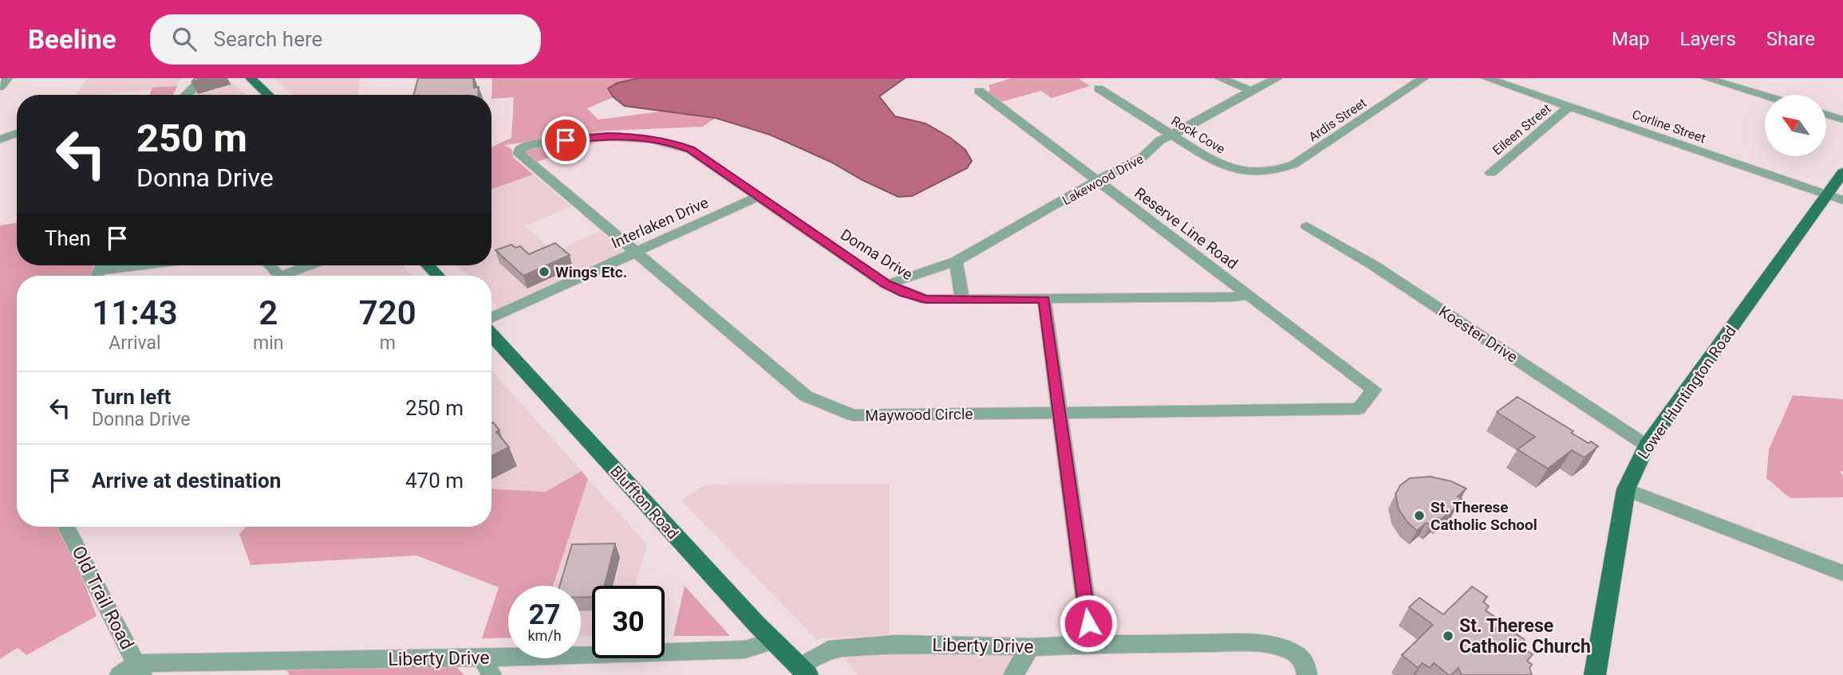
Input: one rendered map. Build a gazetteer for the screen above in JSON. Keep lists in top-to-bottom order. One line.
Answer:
{"streets":{"main road":["Lower Huntington Road","Bluffton Road"],"street":["Ardis Street","Corline Street","Eileen Street","Rock Cove","Lakewood Drive","Interlaken Drive","Reserve Line Road","Donna Drive","Koester Drive","Maywood Circle","Old Trail Road","Liberty Drive"]},"crossings":[["Ardis Street","Rock Cove"],["Corline Street","Eileen Street"],["Corline Street","Lower Huntington Road"],["Rock Cove","Lakewood Drive"],["Lakewood Drive","Reserve Line Road"],["Lakewood Drive","Donna Drive"],["Interlaken Drive","Donna Drive"],["Interlaken Drive","Maywood Circle"],["Reserve Line Road","Donna Drive"],["Reserve Line Road","Maywood Circle"],["Donna Drive","Maywood Circle"],["Koester Drive","Lower Huntington Road"],["Bluffton Road","Liberty Drive"],["Old Trail Road","Liberty Drive"]],"places":["Wings Etc.","St. Therese Catholic School","St. Therese Catholic Church"],"north":"top left","page":{"header":"Beeline","search":"Search here","nav":["Map","Layers","Share"],"turn":["250 m","Donna Drive"],"then":"Then","eta":["11:43","Arrival","2","min","720","m"],"list":[{"name":"Turn left","note":"Donna Drive","value":"250 m"},{"name":"Arrive at destination","value":"470 m"}],"speed":"27 km/h","limit":"30"}}
